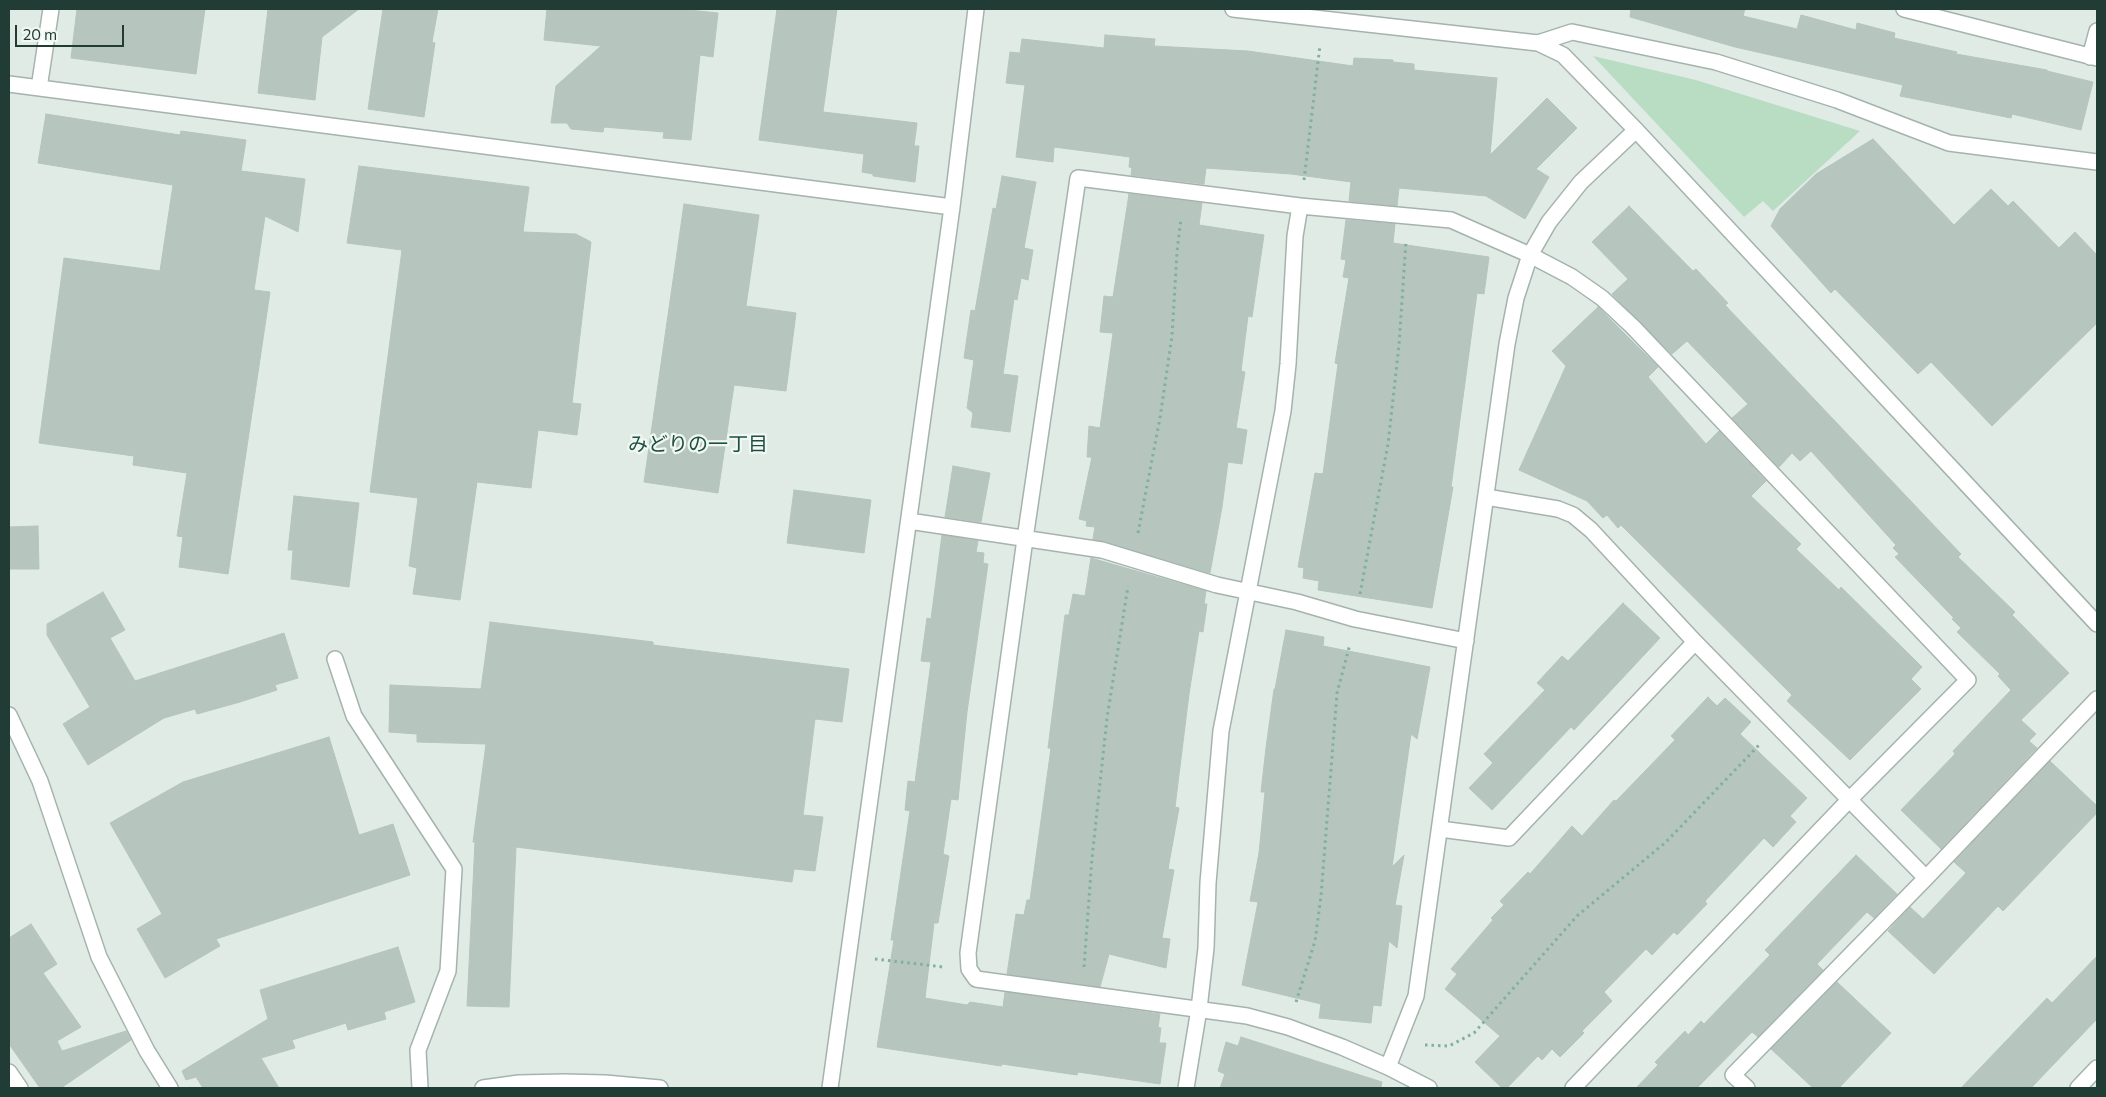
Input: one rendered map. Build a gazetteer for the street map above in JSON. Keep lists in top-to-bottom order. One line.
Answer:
{"districts":["みどりの一丁目"],"scale_bar":"20 m"}
